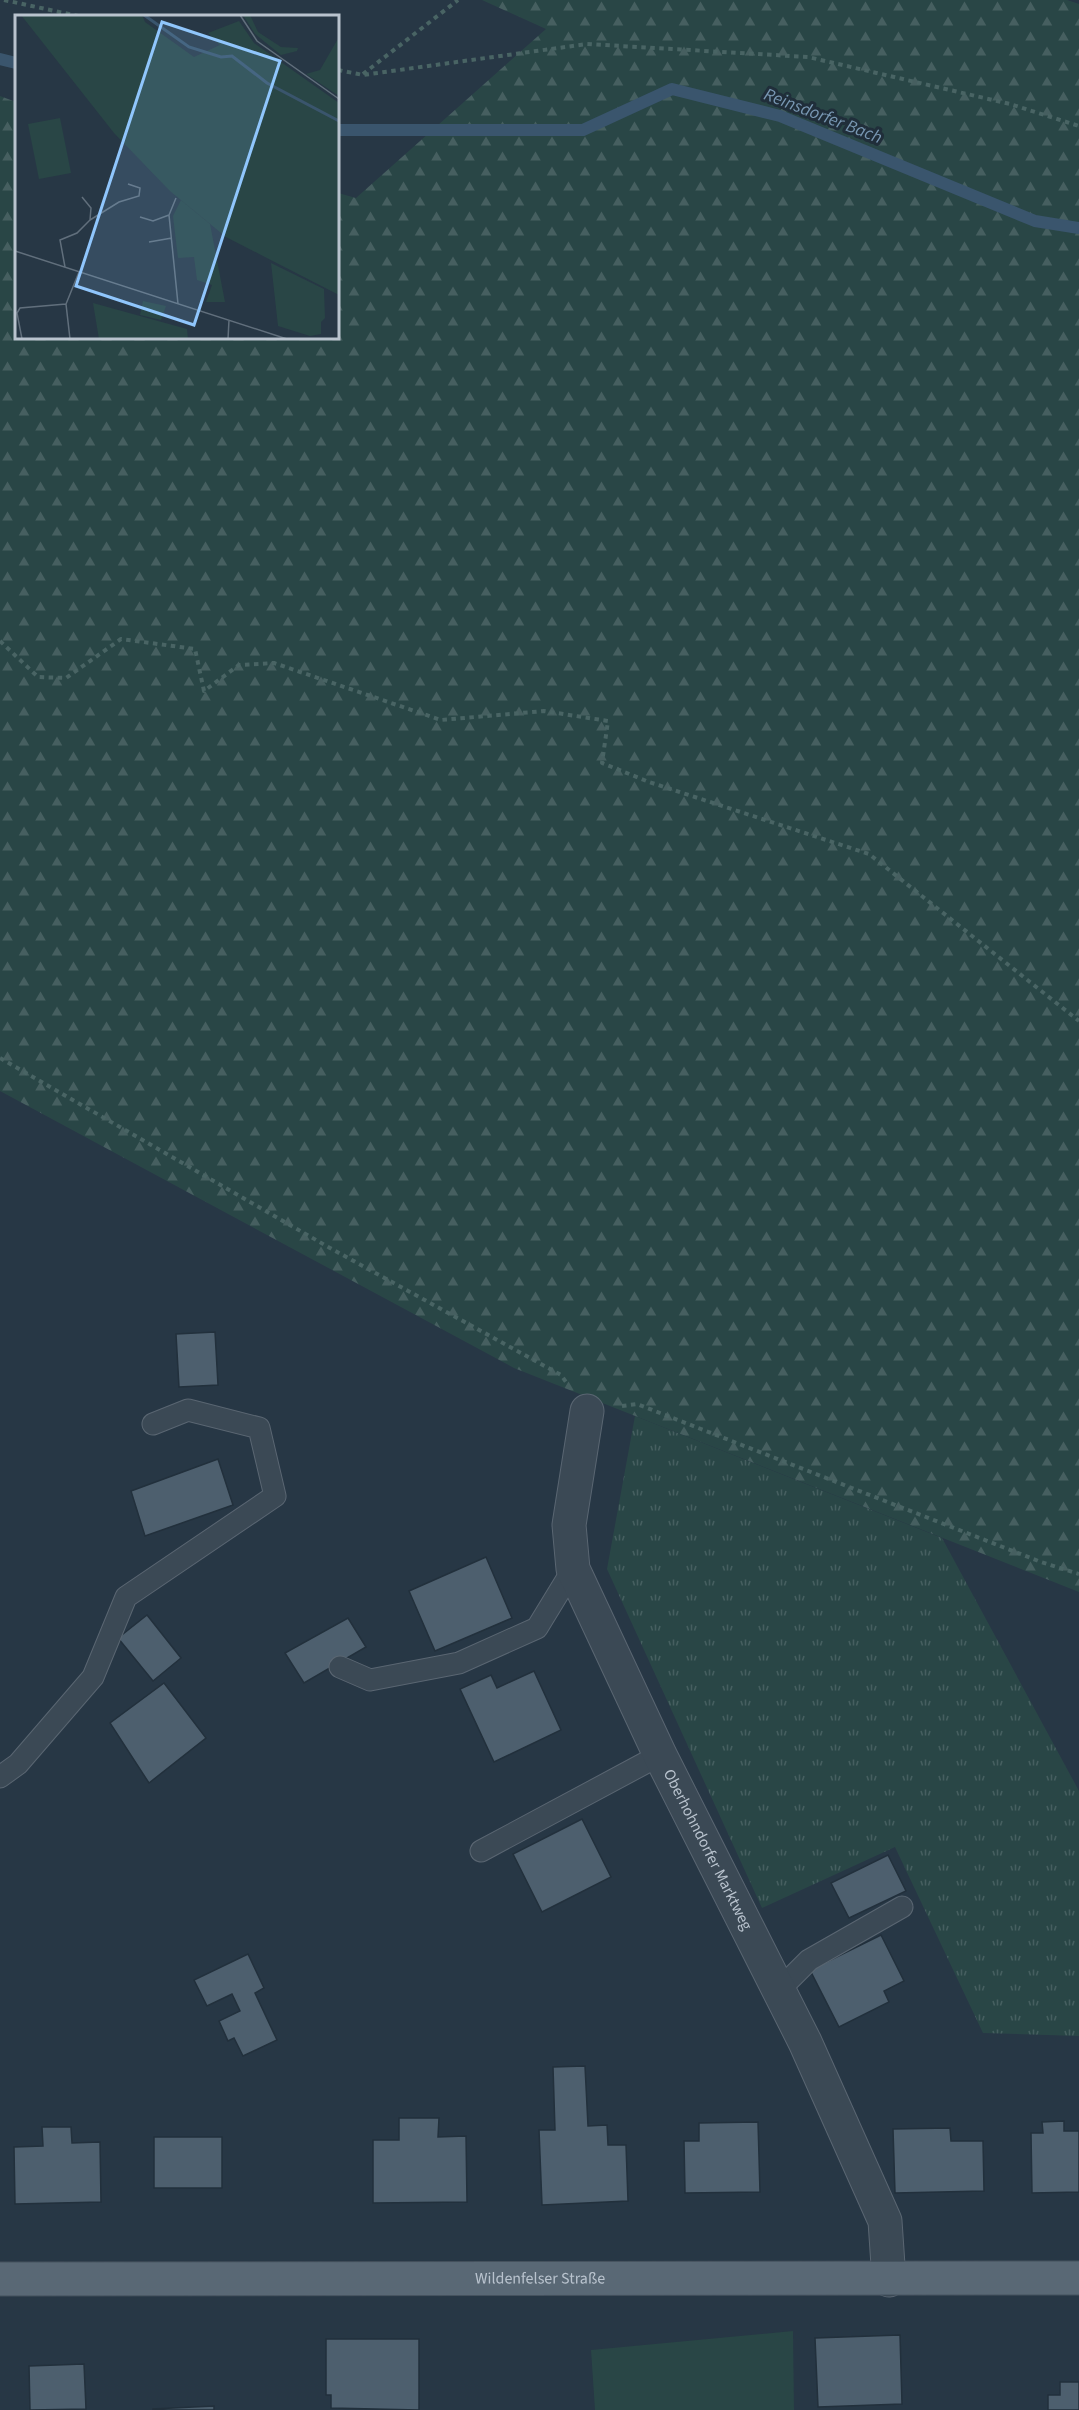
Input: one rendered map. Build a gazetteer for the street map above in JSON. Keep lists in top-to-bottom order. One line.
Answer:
{"streets":{"main road":["Wildenfelser Straße"],"street":["Oberhohndorfer Marktweg"]},"crossings":[["Oberhohndorfer Marktweg","Wildenfelser Straße"]],"water":["Reinsdorfer Bach"]}
